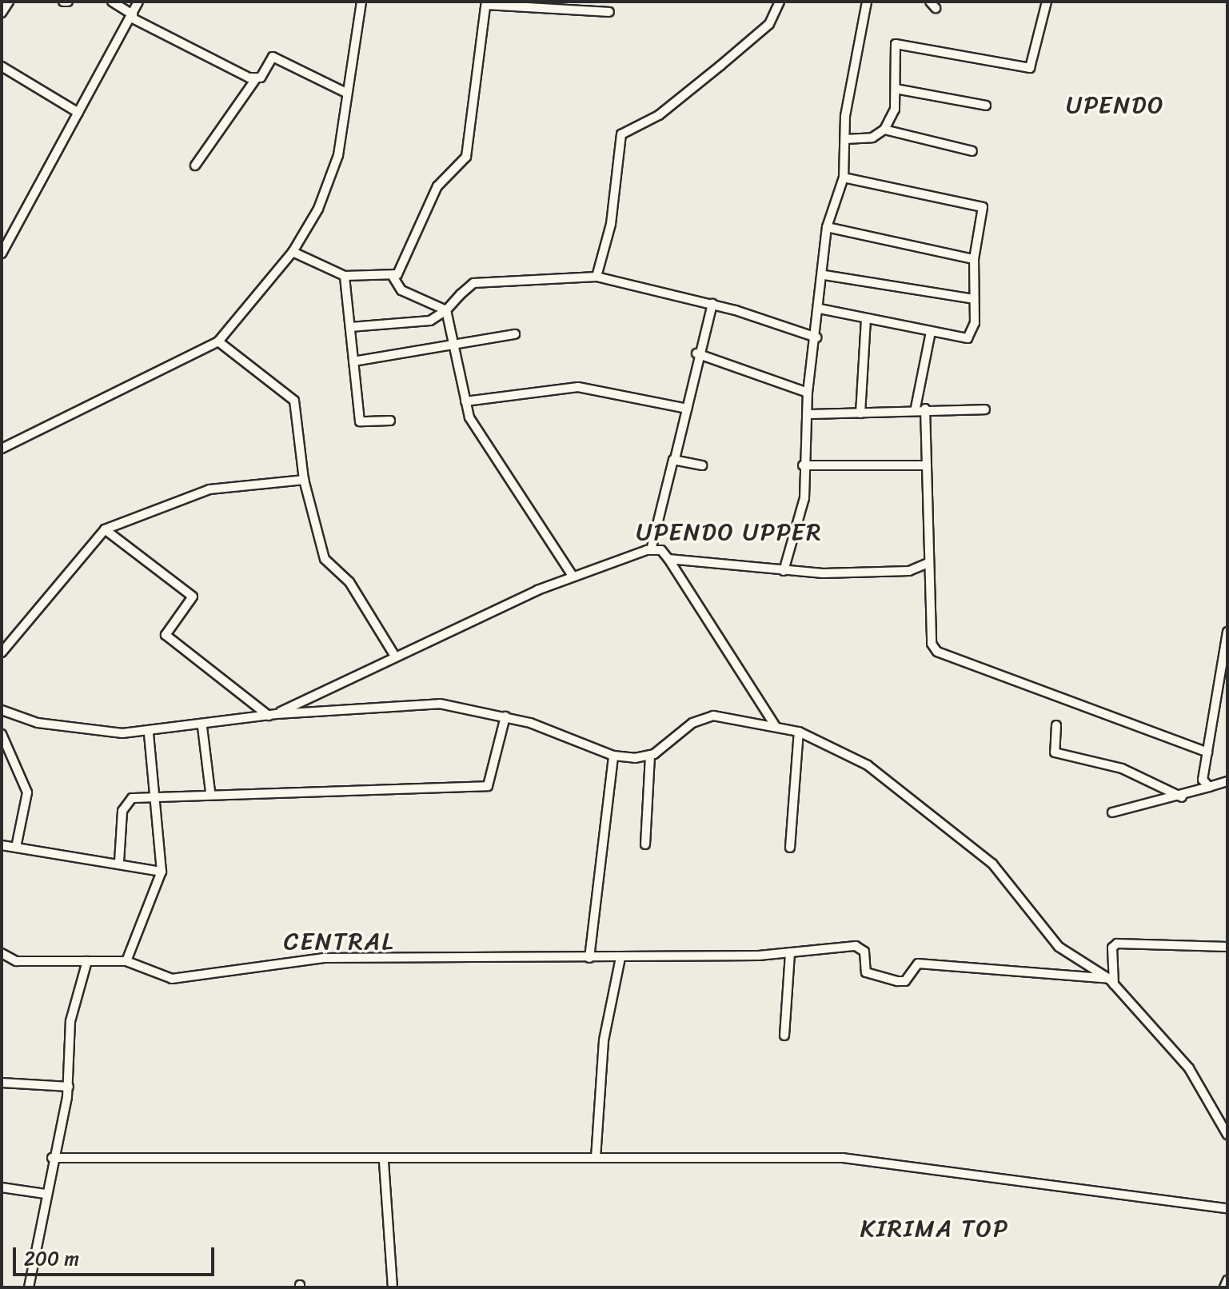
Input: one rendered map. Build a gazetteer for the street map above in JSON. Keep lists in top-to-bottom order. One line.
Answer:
{"districts":["UPENDO","UPENDO UPPER","CENTRAL","KIRIMA TOP"],"scale_bar":"200 m"}
